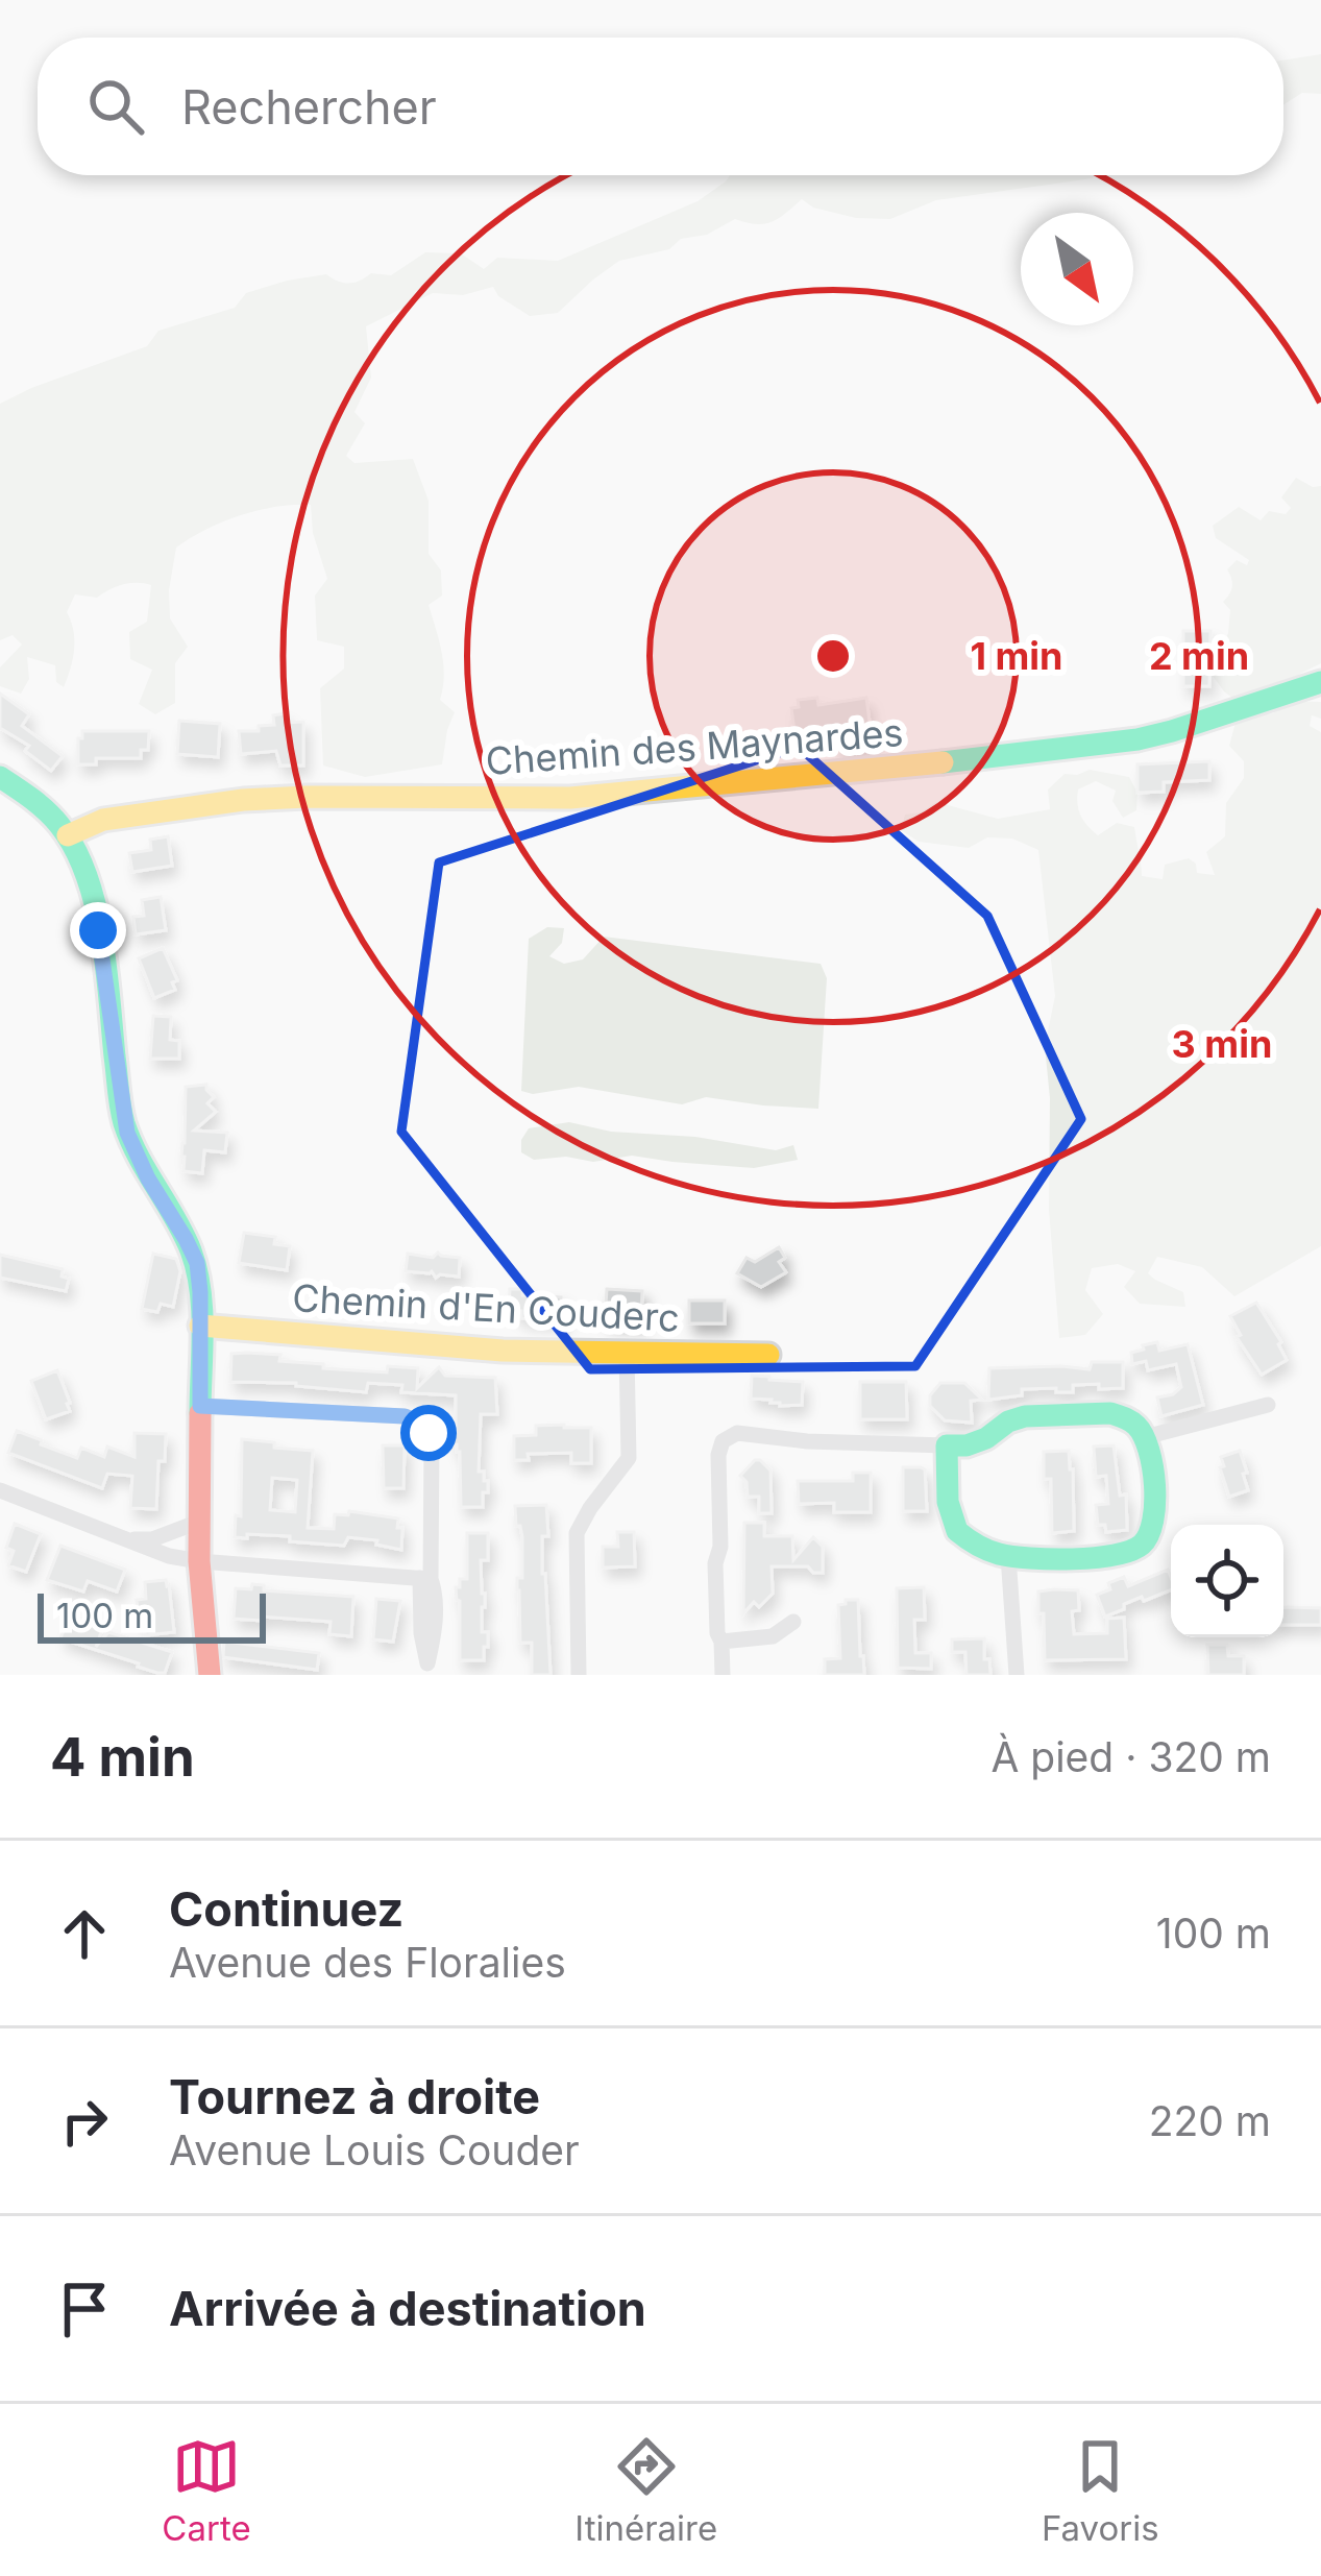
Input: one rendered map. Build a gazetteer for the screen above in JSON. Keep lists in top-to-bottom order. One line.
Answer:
{"streets":{"street":["Chemin des Maynardes","Chemin d'En Couderc"]},"scale_bar":"100 m","north":"bottom right","page":{"search":"Rechercher","scale":"100 m","heading":["4 min","À pied · 320 m"],"list":[["Continuez","Avenue des Floralies","100 m"],["Tournez à droite","Avenue Louis Couder","220 m"],"Arrivée à destination"],"nav":["Carte","Itinéraire","Favoris"]},"rings":["1 min","2 min","3 min"]}
